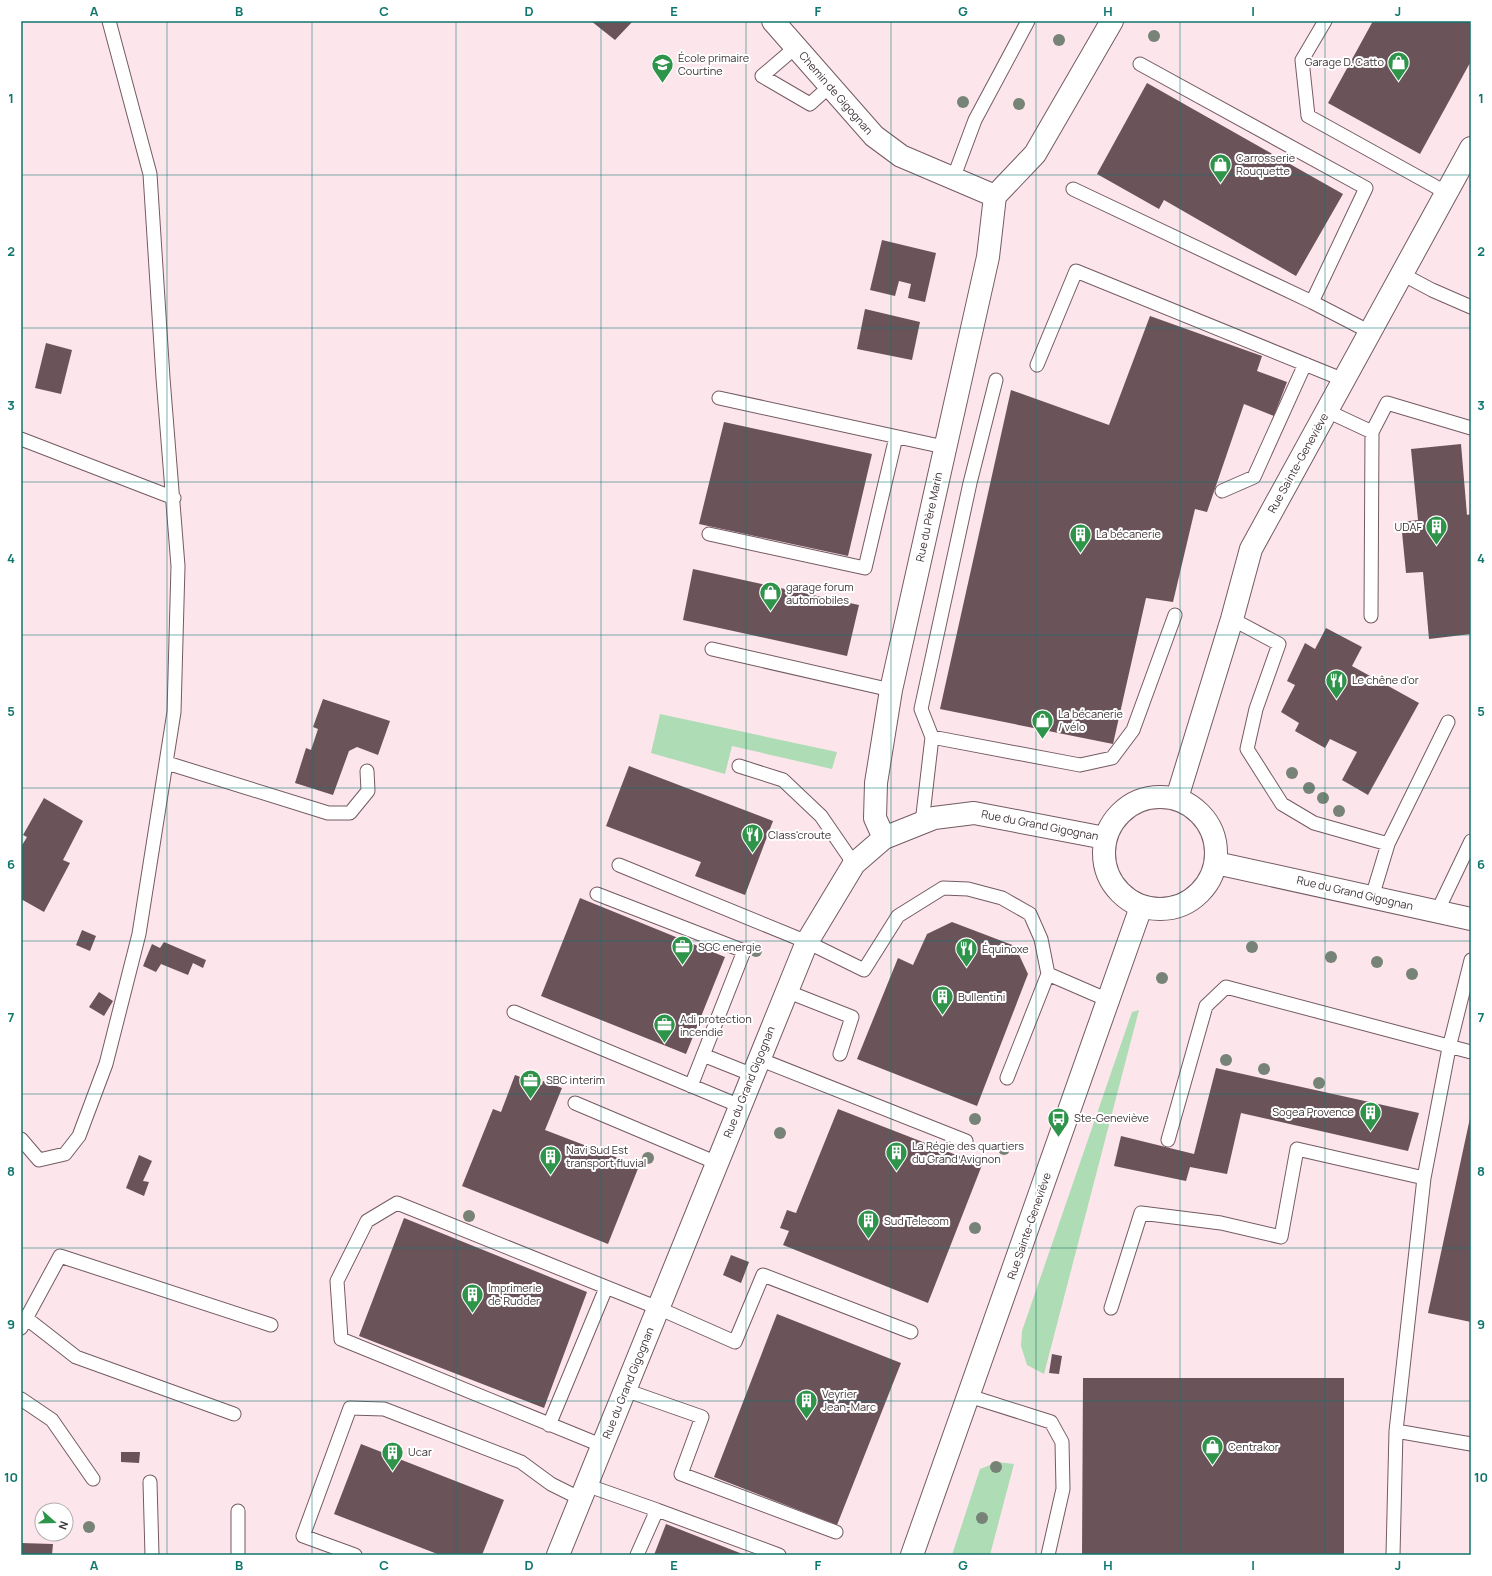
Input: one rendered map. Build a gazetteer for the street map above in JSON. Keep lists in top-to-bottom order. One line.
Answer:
{"streets":{"street":["Chemin de Gigognan","Rue Sainte-Geneviève","Rue du Père Marin","Rue du Grand Gigognan"]},"crossings":[["Chemin de Gigognan","Rue du Père Marin"],["Rue Sainte-Geneviève","Rue du Grand Gigognan"],["Rue du Père Marin","Rue du Grand Gigognan"]],"places":{"shop":["Garage D. Catto","Carrosserie Rouquette","garage forum automobiles","La bécanerie / vélo","Centrakor"],"school or university":["École primaire Courtine"],"building":["UDAF","La bécanerie","Bullentini","Sogea Provence","La Régie des quartiers du Grand Avignon","Navi Sud Est transport fluvial","Sud Telecom","Imprimerie de Rudder","Veyrier Jean-Marc","Ucar"],"restaurant":["Le chêne d'or","Class'croute","Équinoxe"],"office":["SGC energie","Adi protection incendie","SBC interim"],"bus stop":["Ste-Geneviève"]},"north":"right","grid":{"columns":["A","B","C","D","E","F","G","H","I","J"],"rows":["1","2","3","4","5","6","7","8","9","10"]}}
